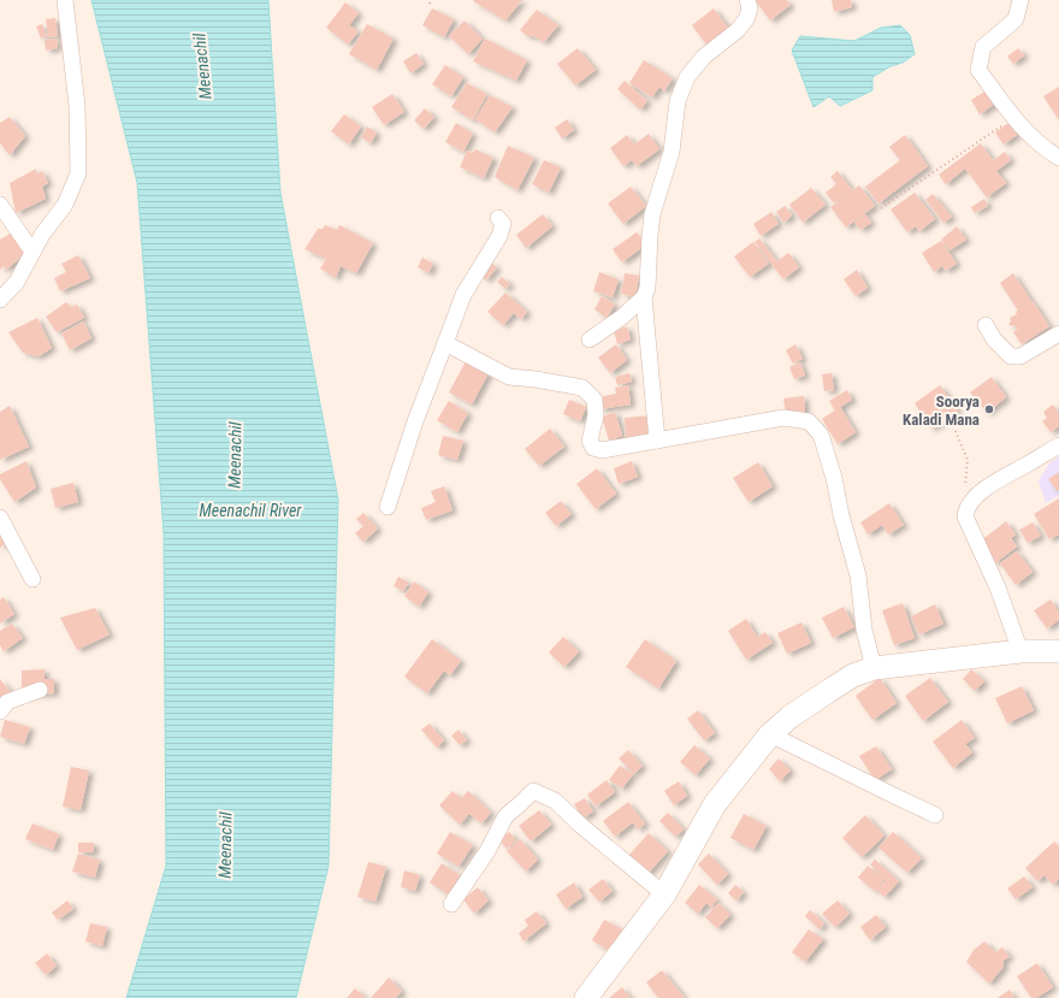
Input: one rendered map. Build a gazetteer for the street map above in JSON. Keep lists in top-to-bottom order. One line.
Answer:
{"water":["Meenachil","Meenachil River"],"places":["Soorya Kaladi Mana"]}
